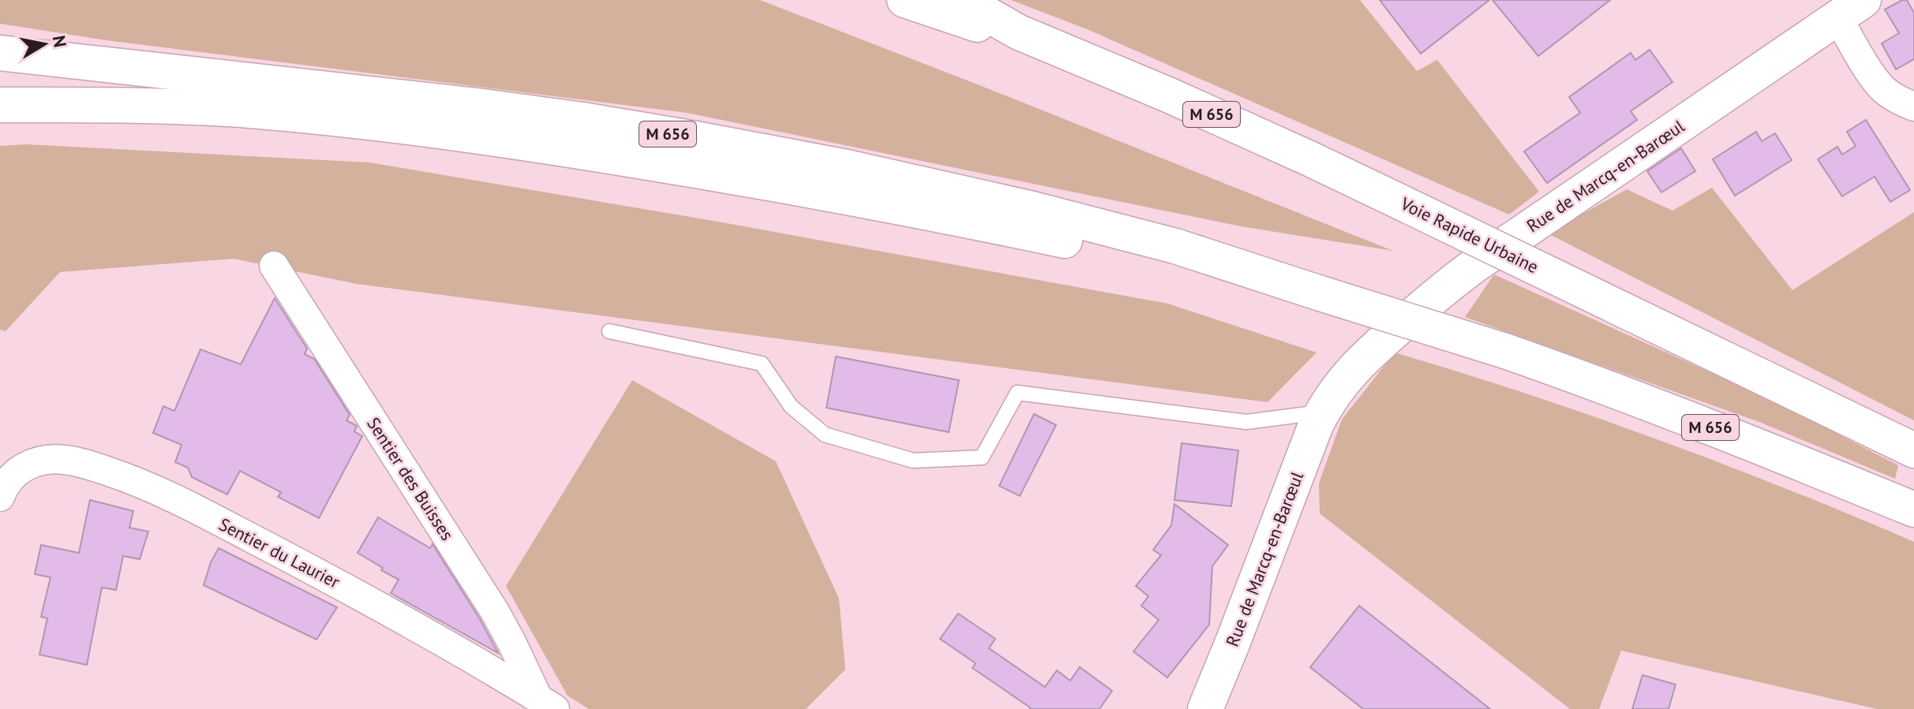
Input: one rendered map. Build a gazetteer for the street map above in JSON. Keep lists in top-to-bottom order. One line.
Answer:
{"streets":{"main road":["M 656","Rue de Marcq-en-Barœul","Voie Rapide Urbaine"],"street":["Sentier des Buisses","Sentier du Laurier"]},"crossings":[["Sentier des Buisses","Sentier du Laurier"]],"north":"right"}
